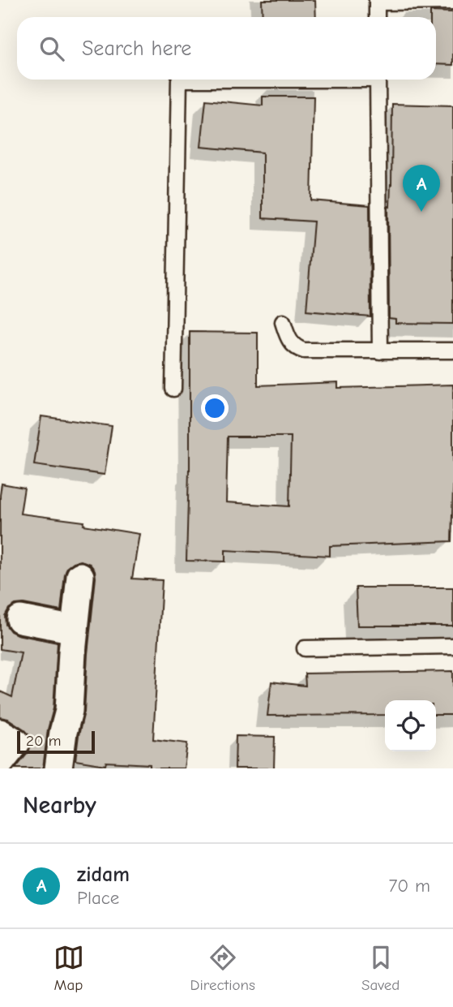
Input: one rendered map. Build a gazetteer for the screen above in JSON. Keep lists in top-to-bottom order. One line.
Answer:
{"scale_bar":"20 m","page":{"search":"Search here","pins":"A","scale":"20 m","heading":"Nearby","list":[{"mark":"A","name":"zidam","note":"Place","value":"70 m"}],"nav":["Map","Directions","Saved"]}}
